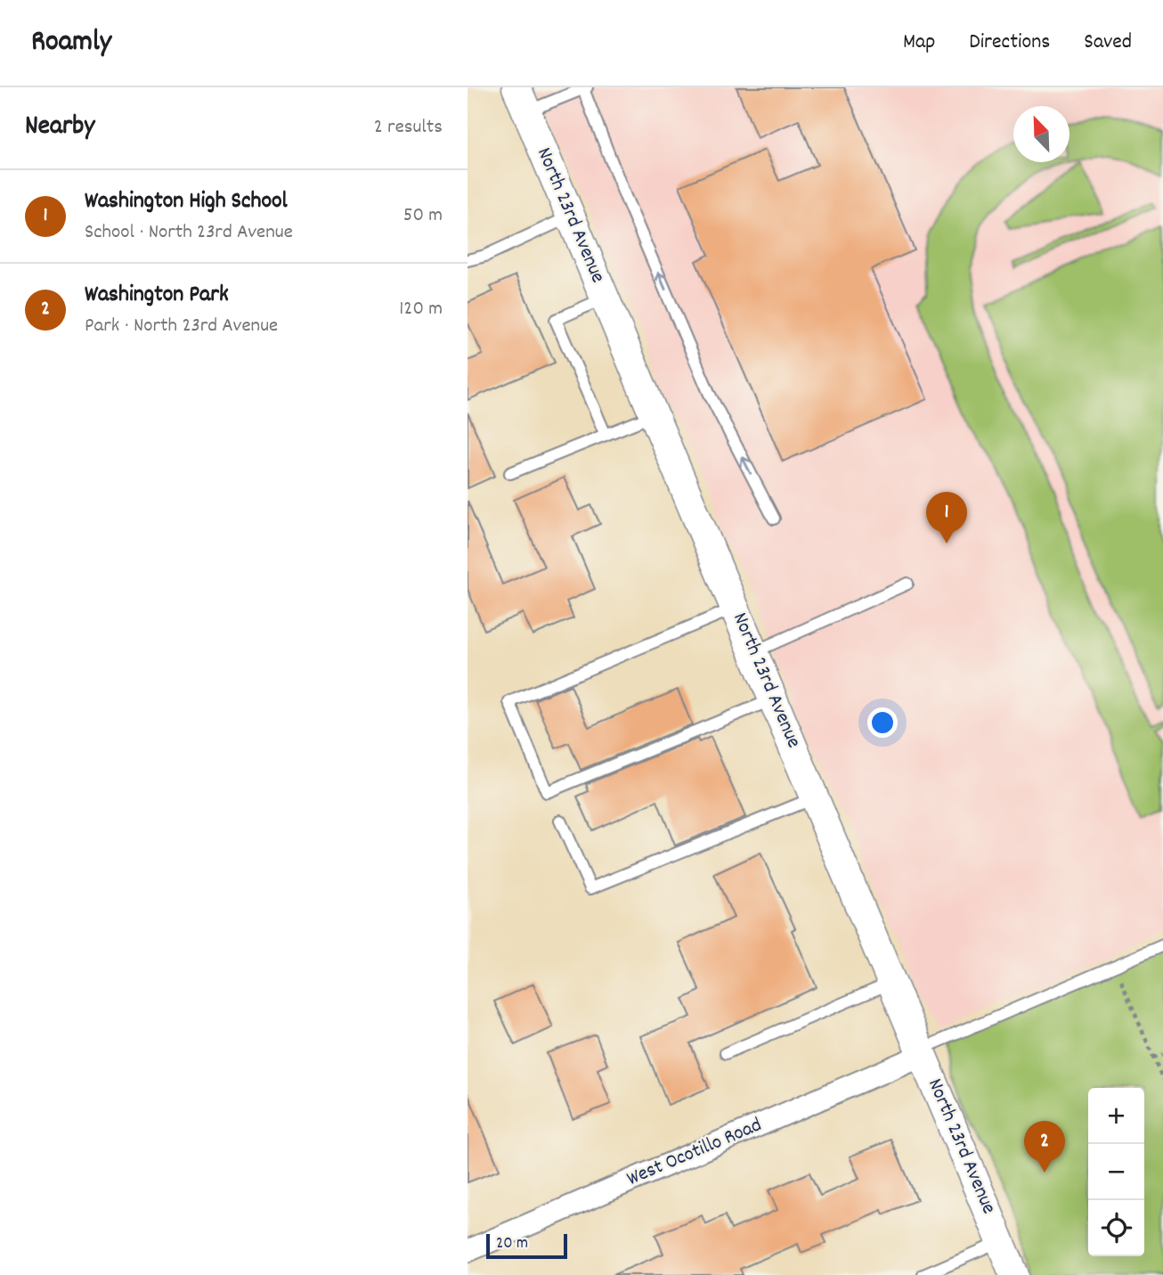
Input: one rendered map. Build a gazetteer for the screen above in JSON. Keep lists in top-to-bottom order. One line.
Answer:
{"streets":{"street":["North 23rd Avenue","West Ocotillo Road"]},"crossings":[["North 23rd Avenue","West Ocotillo Road"]],"scale_bar":"20 m","north":"top left","page":{"header":"Roamly","nav":["Map","Directions","Saved"],"heading":["Nearby","2 results"],"list":[{"mark":"1","name":"Washington High School","note":"School · North 23rd Avenue","value":"50 m"},{"mark":"2","name":"Washington Park","note":"Park · North 23rd Avenue","value":"120 m"}],"pins":["1","2"],"map_buttons":["+","−"],"scale":"20 m"}}
